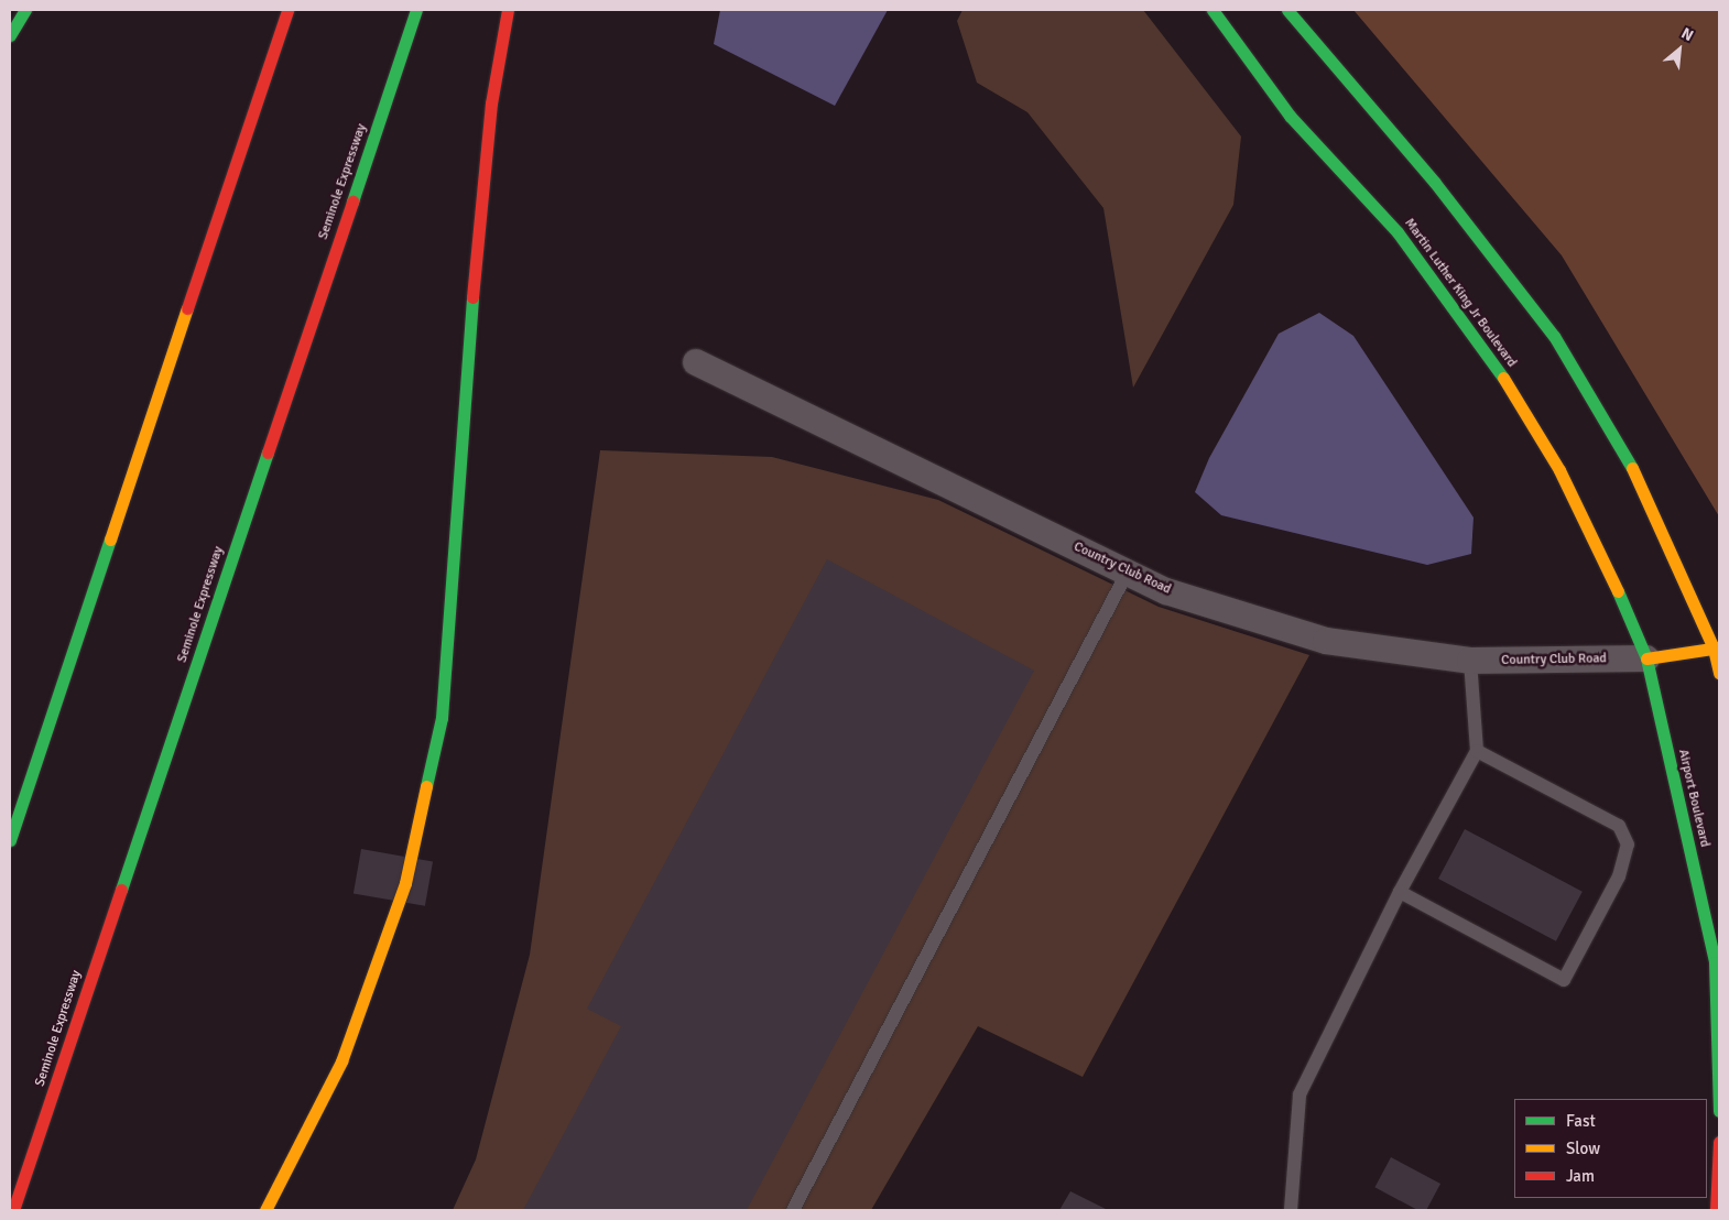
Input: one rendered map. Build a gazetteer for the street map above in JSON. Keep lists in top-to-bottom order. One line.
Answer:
{"streets":{"main road":["Seminole Expressway","Martin Luther King Jr Boulevard","Airport Boulevard"],"street":["Country Club Road"]},"crossings":[["Martin Luther King Jr Boulevard","Country Club Road"],["Martin Luther King Jr Boulevard","Airport Boulevard"],["Country Club Road","Airport Boulevard"]],"legend":["Fast","Slow","Jam"],"north":"top right"}
